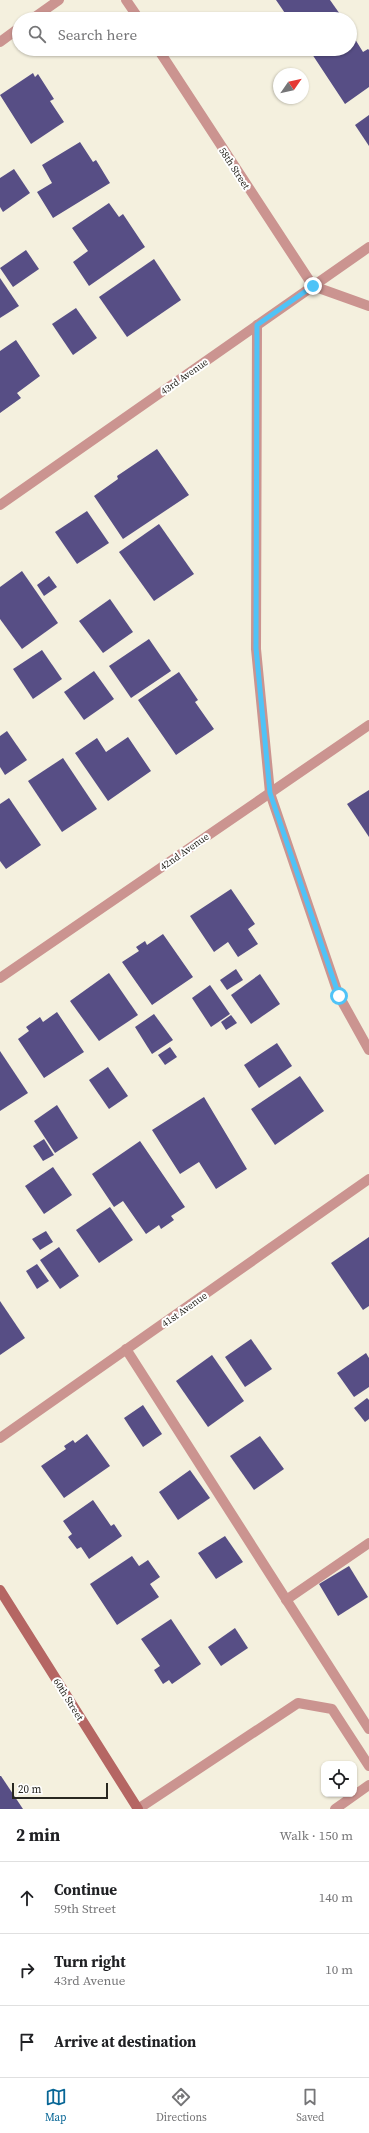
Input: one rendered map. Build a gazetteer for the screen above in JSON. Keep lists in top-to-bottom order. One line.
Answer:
{"streets":{"street":["58th Street","43rd Avenue","42nd Avenue","41st Avenue","60th Street"]},"crossings":[["58th Street","43rd Avenue"]],"scale_bar":"20 m","north":"top right","page":{"search":"Search here","scale":"20 m","heading":["2 min","Walk · 150 m"],"list":[["Continue","59th Street","140 m"],["Turn right","43rd Avenue","10 m"],"Arrive at destination"],"nav":["Map","Directions","Saved"]}}
